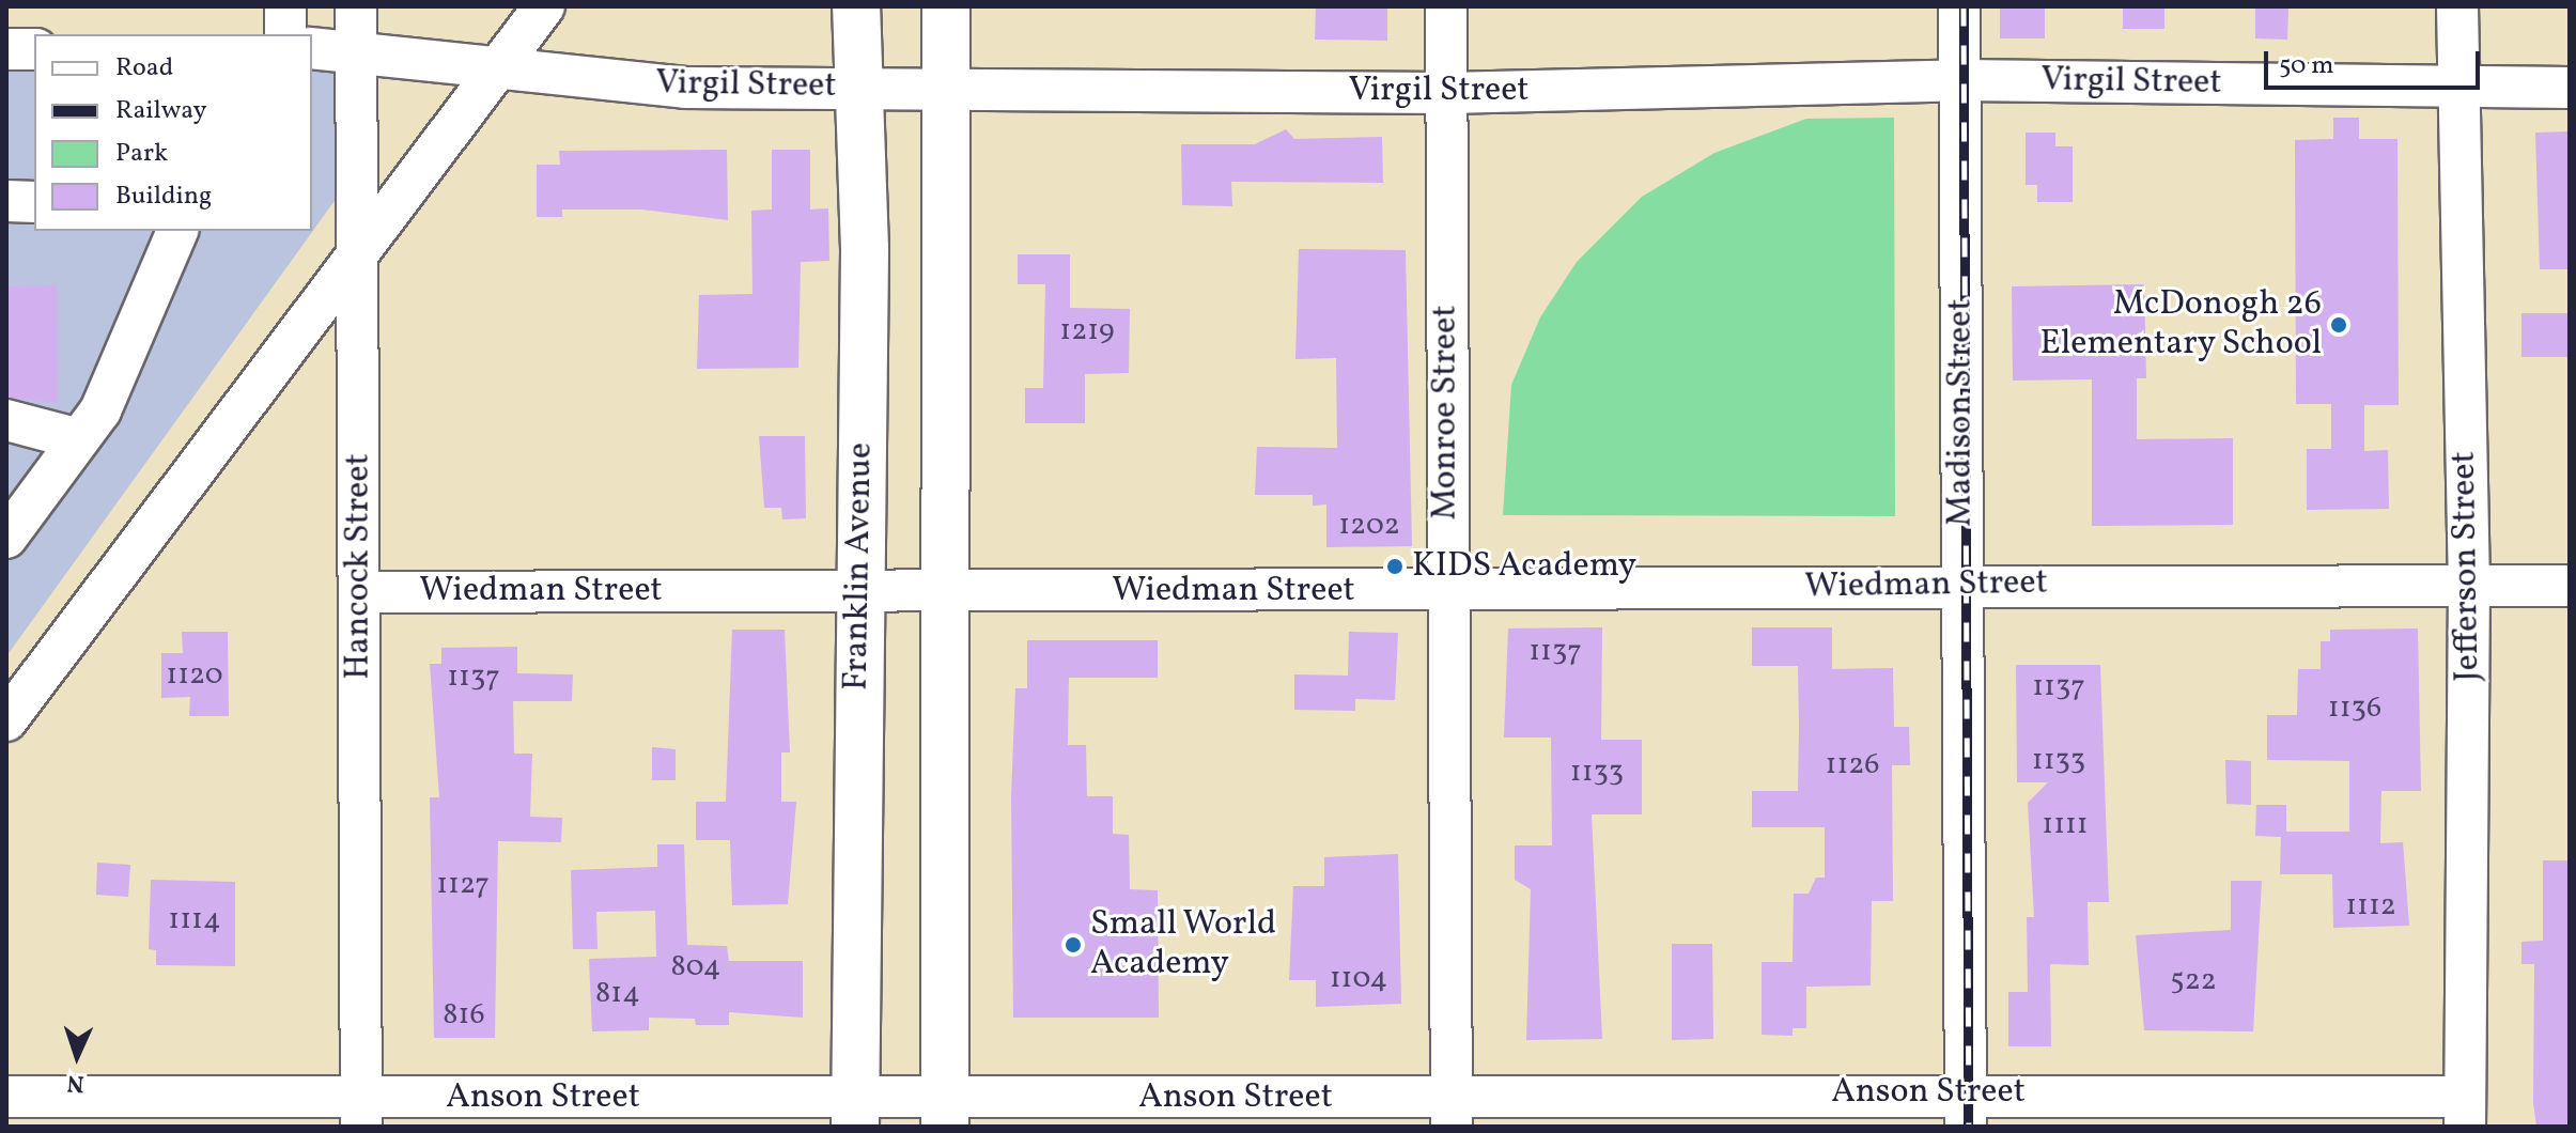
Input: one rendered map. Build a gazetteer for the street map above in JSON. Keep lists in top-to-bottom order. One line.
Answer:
{"streets":{"main road":["Franklin Avenue"],"street":["Virgil Street","Monroe Street","Madison Street","Hancock Street","Jefferson Street","Wiedman Street","Anson Street"]},"crossings":[["Virgil Street","Monroe Street"],["Virgil Street","Madison Street"],["Virgil Street","Hancock Street"],["Virgil Street","Franklin Avenue"],["Virgil Street","Jefferson Street"],["Monroe Street","Wiedman Street"],["Monroe Street","Anson Street"],["Madison Street","Wiedman Street"],["Madison Street","Anson Street"],["Hancock Street","Wiedman Street"],["Hancock Street","Anson Street"],["Franklin Avenue","Wiedman Street"],["Franklin Avenue","Anson Street"],["Jefferson Street","Wiedman Street"],["Jefferson Street","Anson Street"]],"places":["McDonogh 26 Elementary School","KIDS Academy","Small World Academy"],"house_numbers":["1219","1202","1137","1120","1137","1137","1136","1133","1126","1133","1111","1127","1112","1114","804","1104","522","814","816"],"legend":["Road","Railway","Park","Building"],"scale_bar":"50 m","north":"bottom"}
